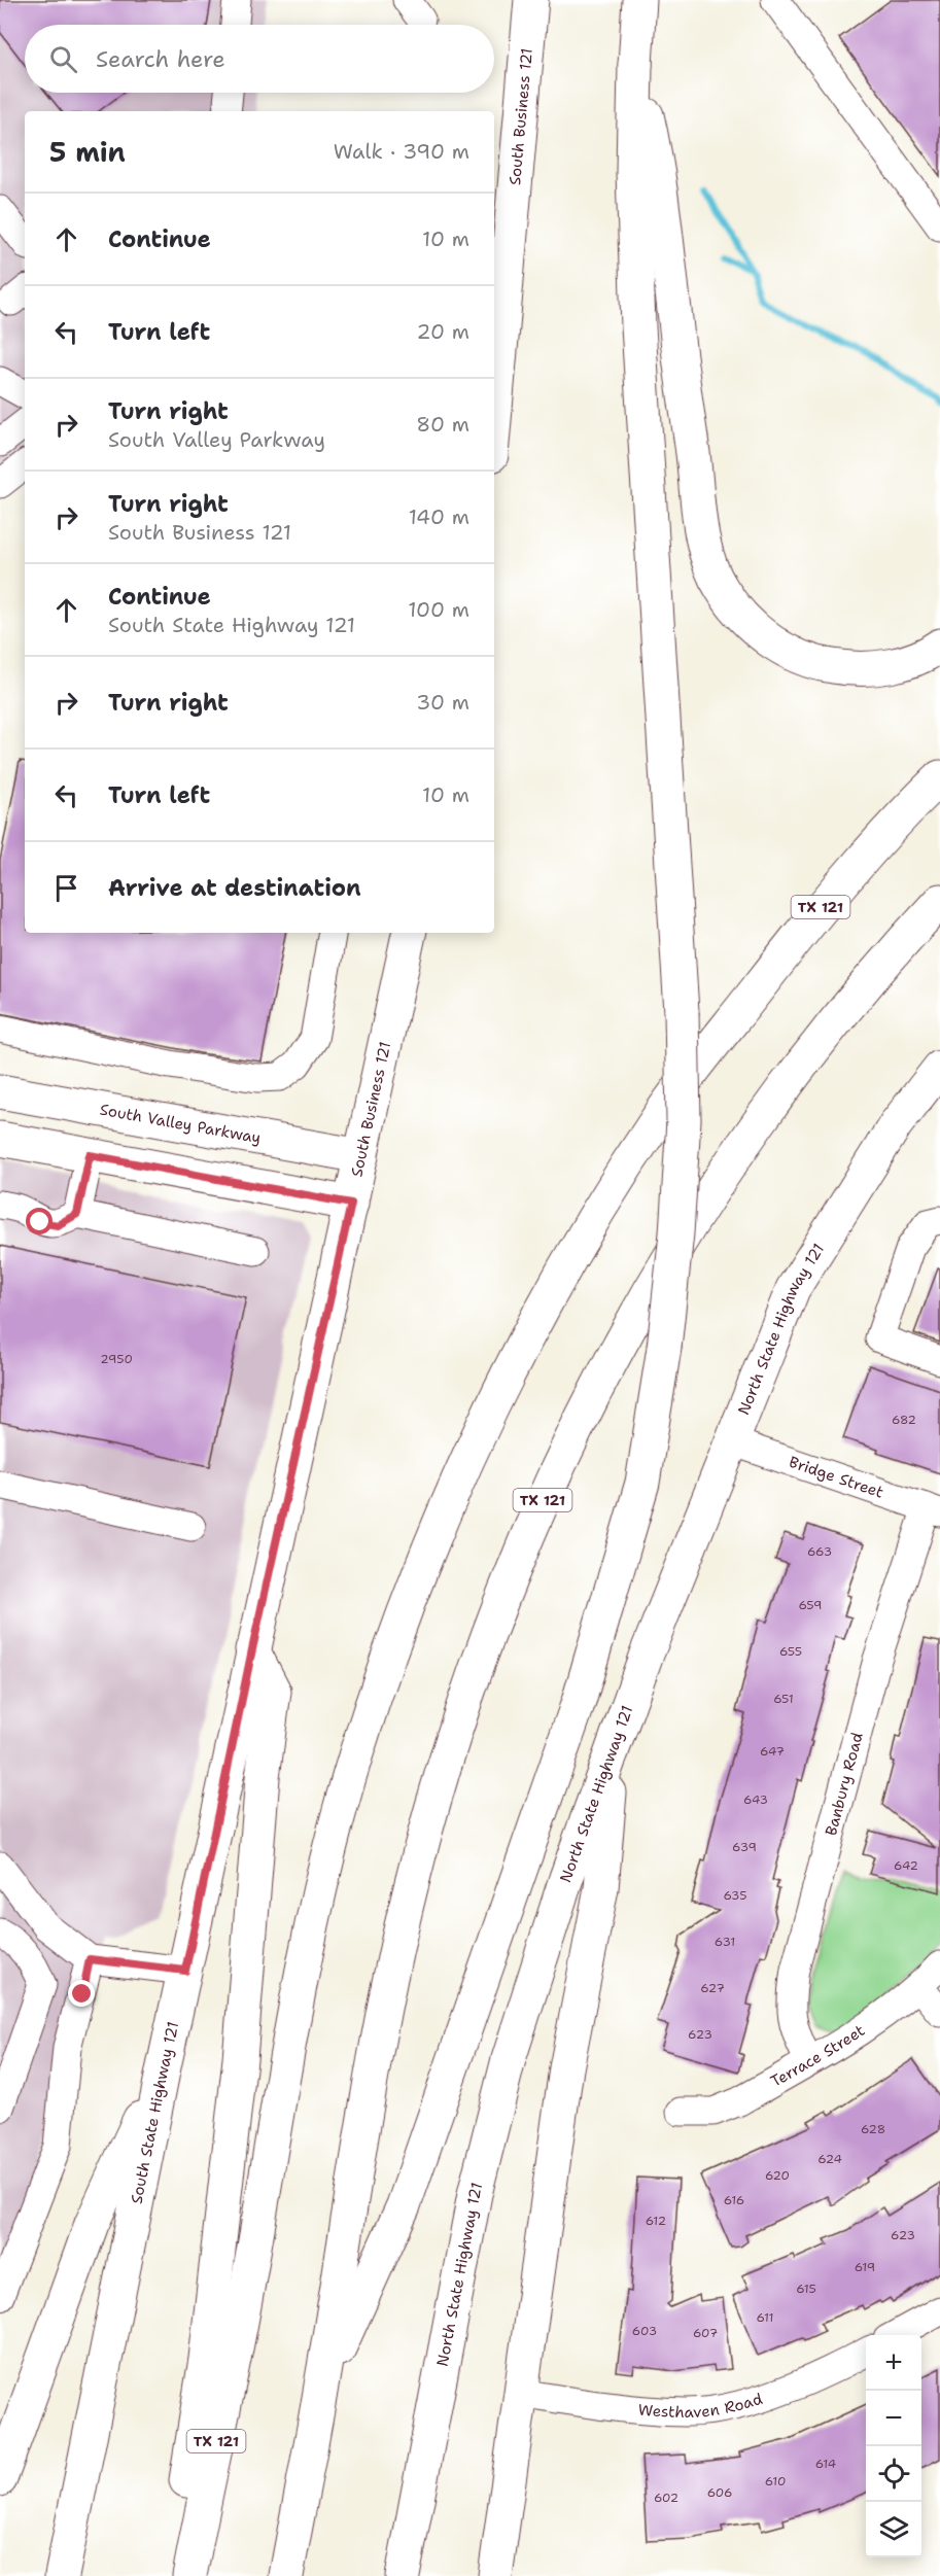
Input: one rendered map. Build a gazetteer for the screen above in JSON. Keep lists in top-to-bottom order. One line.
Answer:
{"streets":{"main road":["South Business 121","TX 121","South Valley Parkway","North State Highway 121","South State Highway 121"],"street":["Bridge Street","Banbury Road","Terrace Street","Westhaven Road"]},"crossings":[["South Business 121","South Valley Parkway"],["South Business 121","South State Highway 121"],["North State Highway 121","Bridge Street"],["Bridge Street","Banbury Road"],["Banbury Road","Terrace Street"]],"house_numbers":["2950","682","663","659","655","651","647","643","639","642","635","631","627","623","628","624","620","616","612","623","619","615","611","603","607","614","610","606","602"],"page":{"search":"Search here","heading":["5 min","Walk · 390 m"],"list":[["Continue","10 m"],["Turn left","20 m"],["Turn right","South Valley Parkway","80 m"],["Turn right","South Business 121","140 m"],["Continue","South State Highway 121","100 m"],["Turn right","30 m"],["Turn left","10 m"],"Arrive at destination"],"map_buttons":["+","−"]}}
